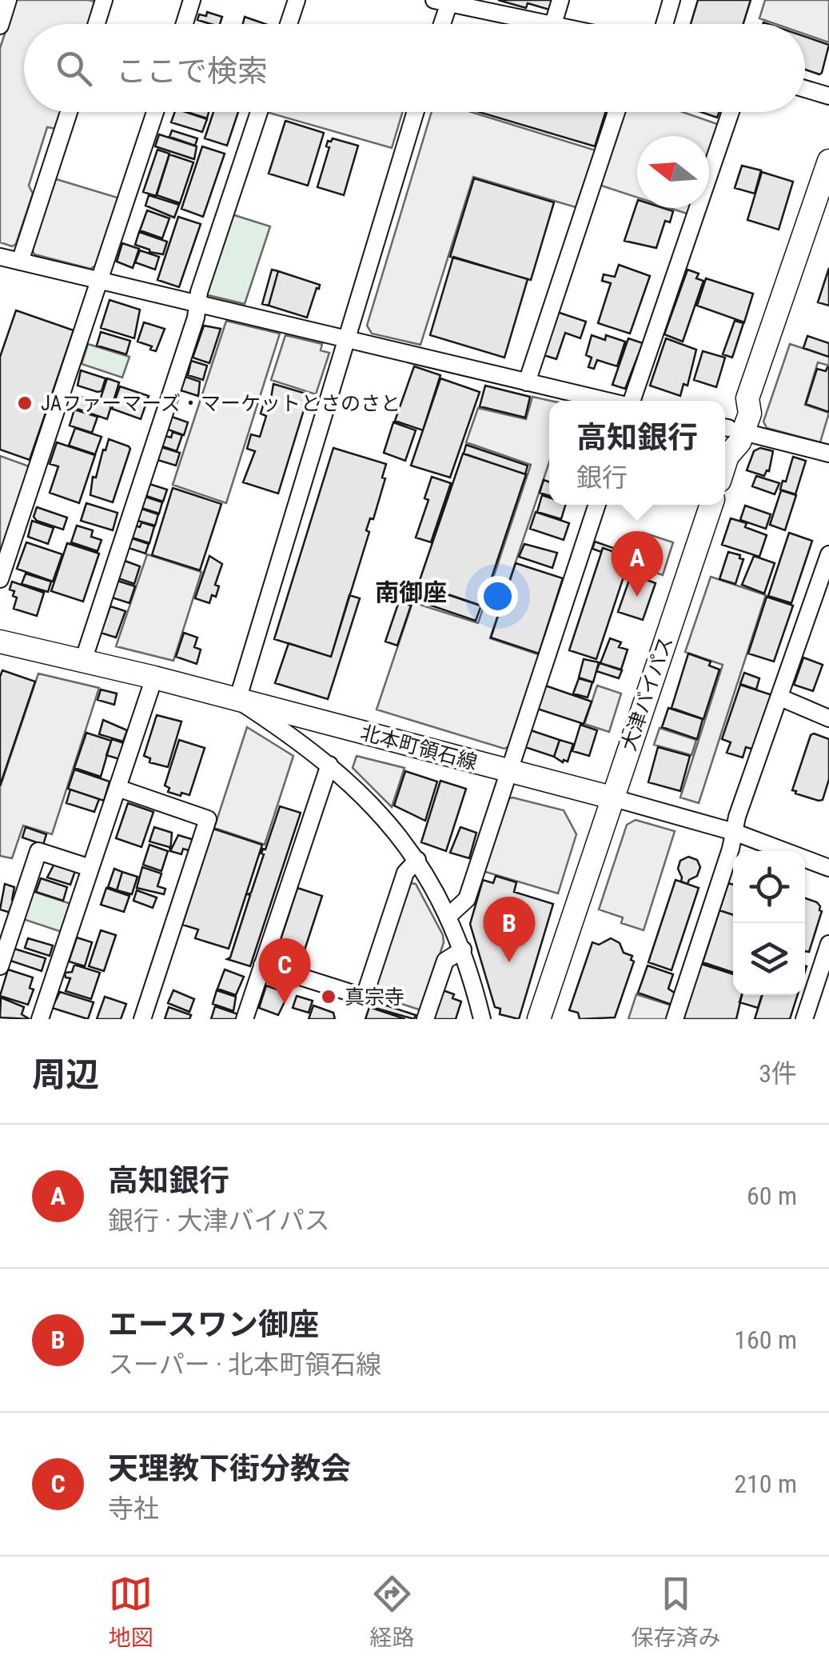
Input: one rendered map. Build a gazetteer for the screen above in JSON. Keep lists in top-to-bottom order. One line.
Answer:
{"streets":{"main road":["大津バイパス","北本町領石線"]},"crossings":[["大津バイパス","北本町領石線"]],"districts":["南御座"],"places":["JAファーマーズ・マーケットとさのさと","真宗寺"],"north":"left","page":{"search":"ここで検索","popup":["高知銀行","銀行"],"pins":["A","B","C"],"heading":["周辺","3件"],"list":[{"mark":"A","name":"高知銀行","note":"銀行 · 大津バイパス","value":"60 m"},{"mark":"B","name":"エースワン御座","note":"スーパー · 北本町領石線","value":"160 m"},{"mark":"C","name":"天理教下街分教会","note":"寺社","value":"210 m"}],"nav":["地図","経路","保存済み"]}}
